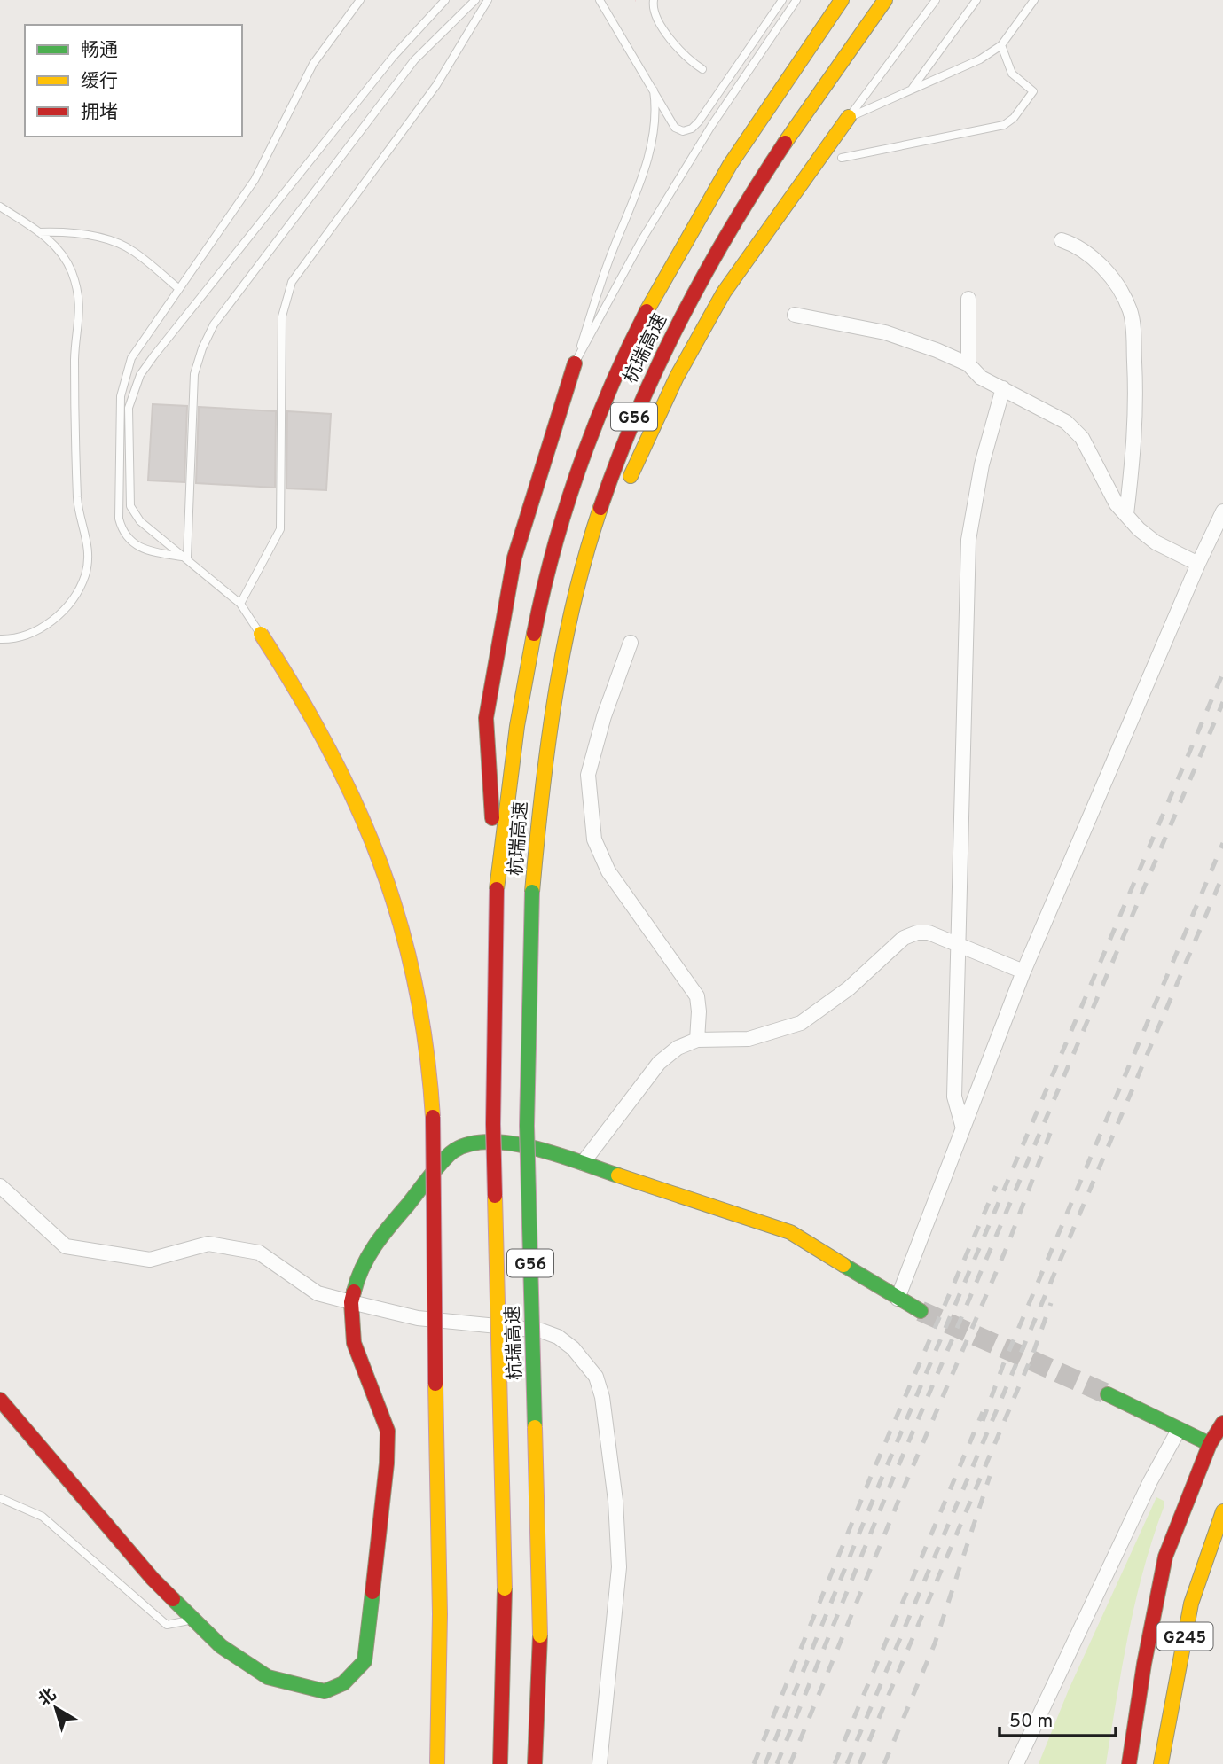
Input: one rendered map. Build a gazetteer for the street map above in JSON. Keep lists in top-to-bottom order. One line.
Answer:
{"streets":{"main road":["杭瑞高速","G56","G245"]},"legend":["畅通","缓行","拥堵"],"scale_bar":"50 m","north":"top left"}
